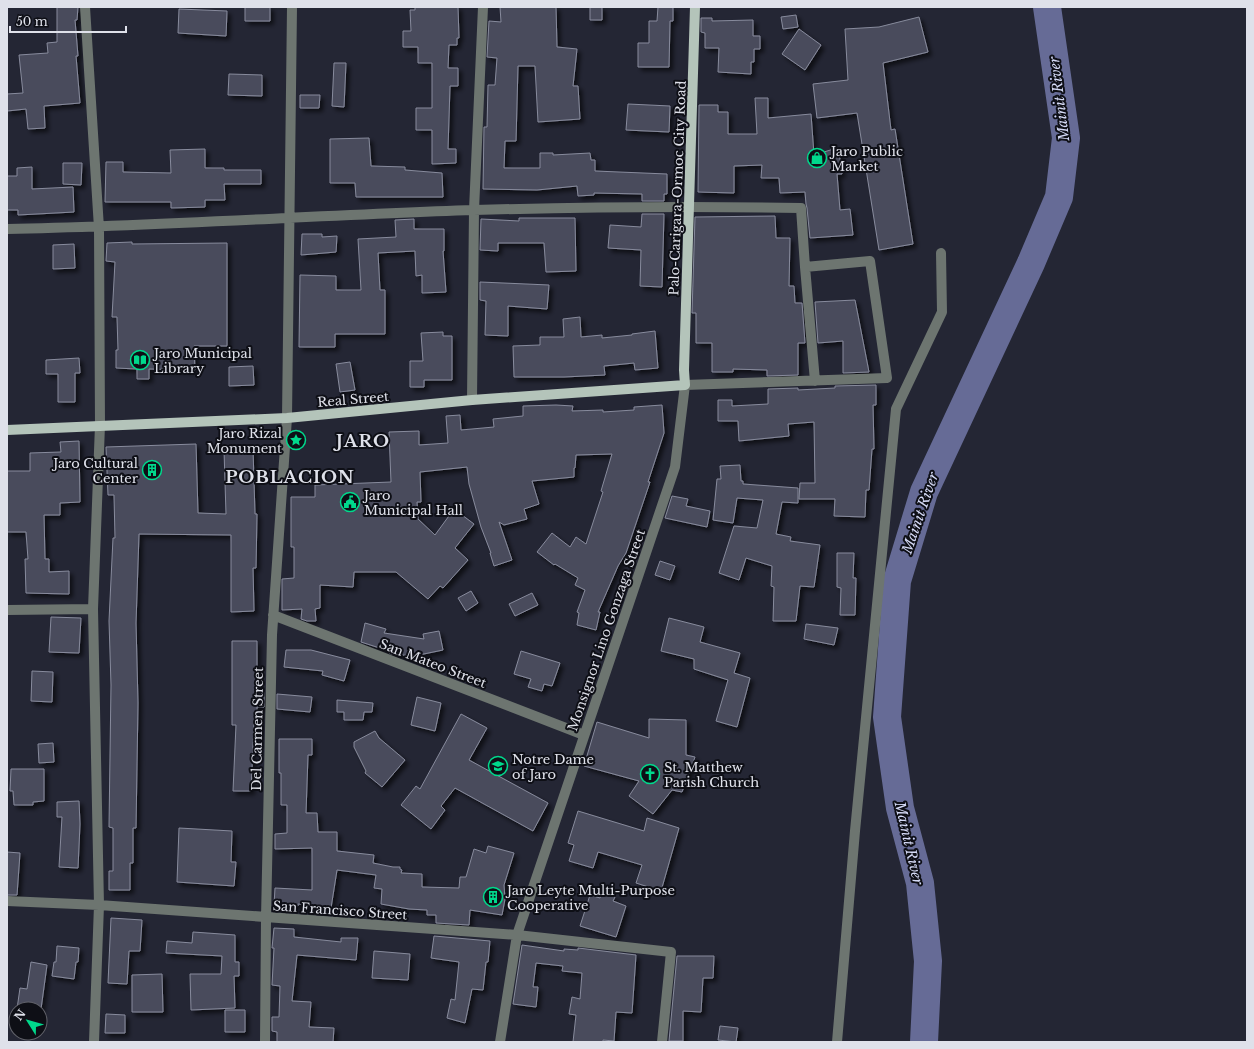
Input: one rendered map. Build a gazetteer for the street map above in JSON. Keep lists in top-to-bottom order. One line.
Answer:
{"streets":{"main road":["Palo-Carigara-Ormoc City Road","Real Street"],"street":["Monsignor Lino Gonzaga Street","San Mateo Street","Del Carmen Street","San Francisco Street"]},"crossings":[["Palo-Carigara-Ormoc City Road","Real Street"],["Palo-Carigara-Ormoc City Road","Monsignor Lino Gonzaga Street"],["Real Street","Monsignor Lino Gonzaga Street"],["Real Street","Del Carmen Street"],["Monsignor Lino Gonzaga Street","San Mateo Street"],["Monsignor Lino Gonzaga Street","San Francisco Street"],["San Mateo Street","Del Carmen Street"],["Del Carmen Street","San Francisco Street"]],"districts":["JARO","POBLACION"],"water":["Mainit River"],"places":{"shop":["Jaro Public Market"],"library":["Jaro Municipal Library"],"place":["Jaro Rizal Monument"],"building":["Jaro Cultural Center","Jaro Leyte Multi-Purpose Cooperative"],"public building":["Jaro Municipal Hall"],"school or university":["Notre Dame of Jaro"],"church":["St. Matthew Parish Church"]},"scale_bar":"50 m","north":"top left"}
